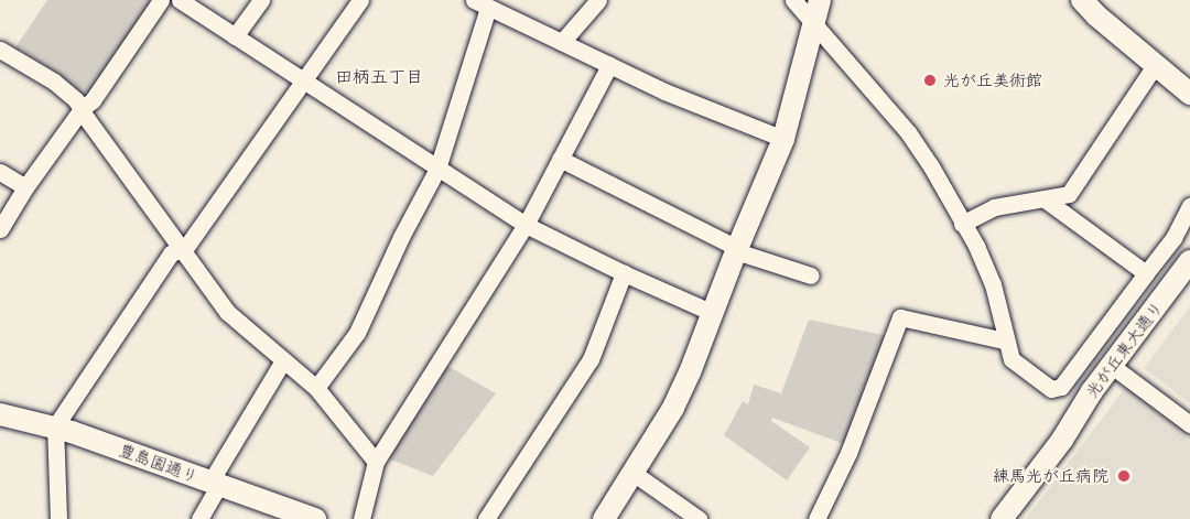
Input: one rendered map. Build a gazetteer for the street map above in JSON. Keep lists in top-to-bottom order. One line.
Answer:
{"streets":{"street":["光が丘東大通り","豊島園通り"]},"districts":["田柄五丁目"],"places":["光が丘美術館","練馬光が丘病院"]}
